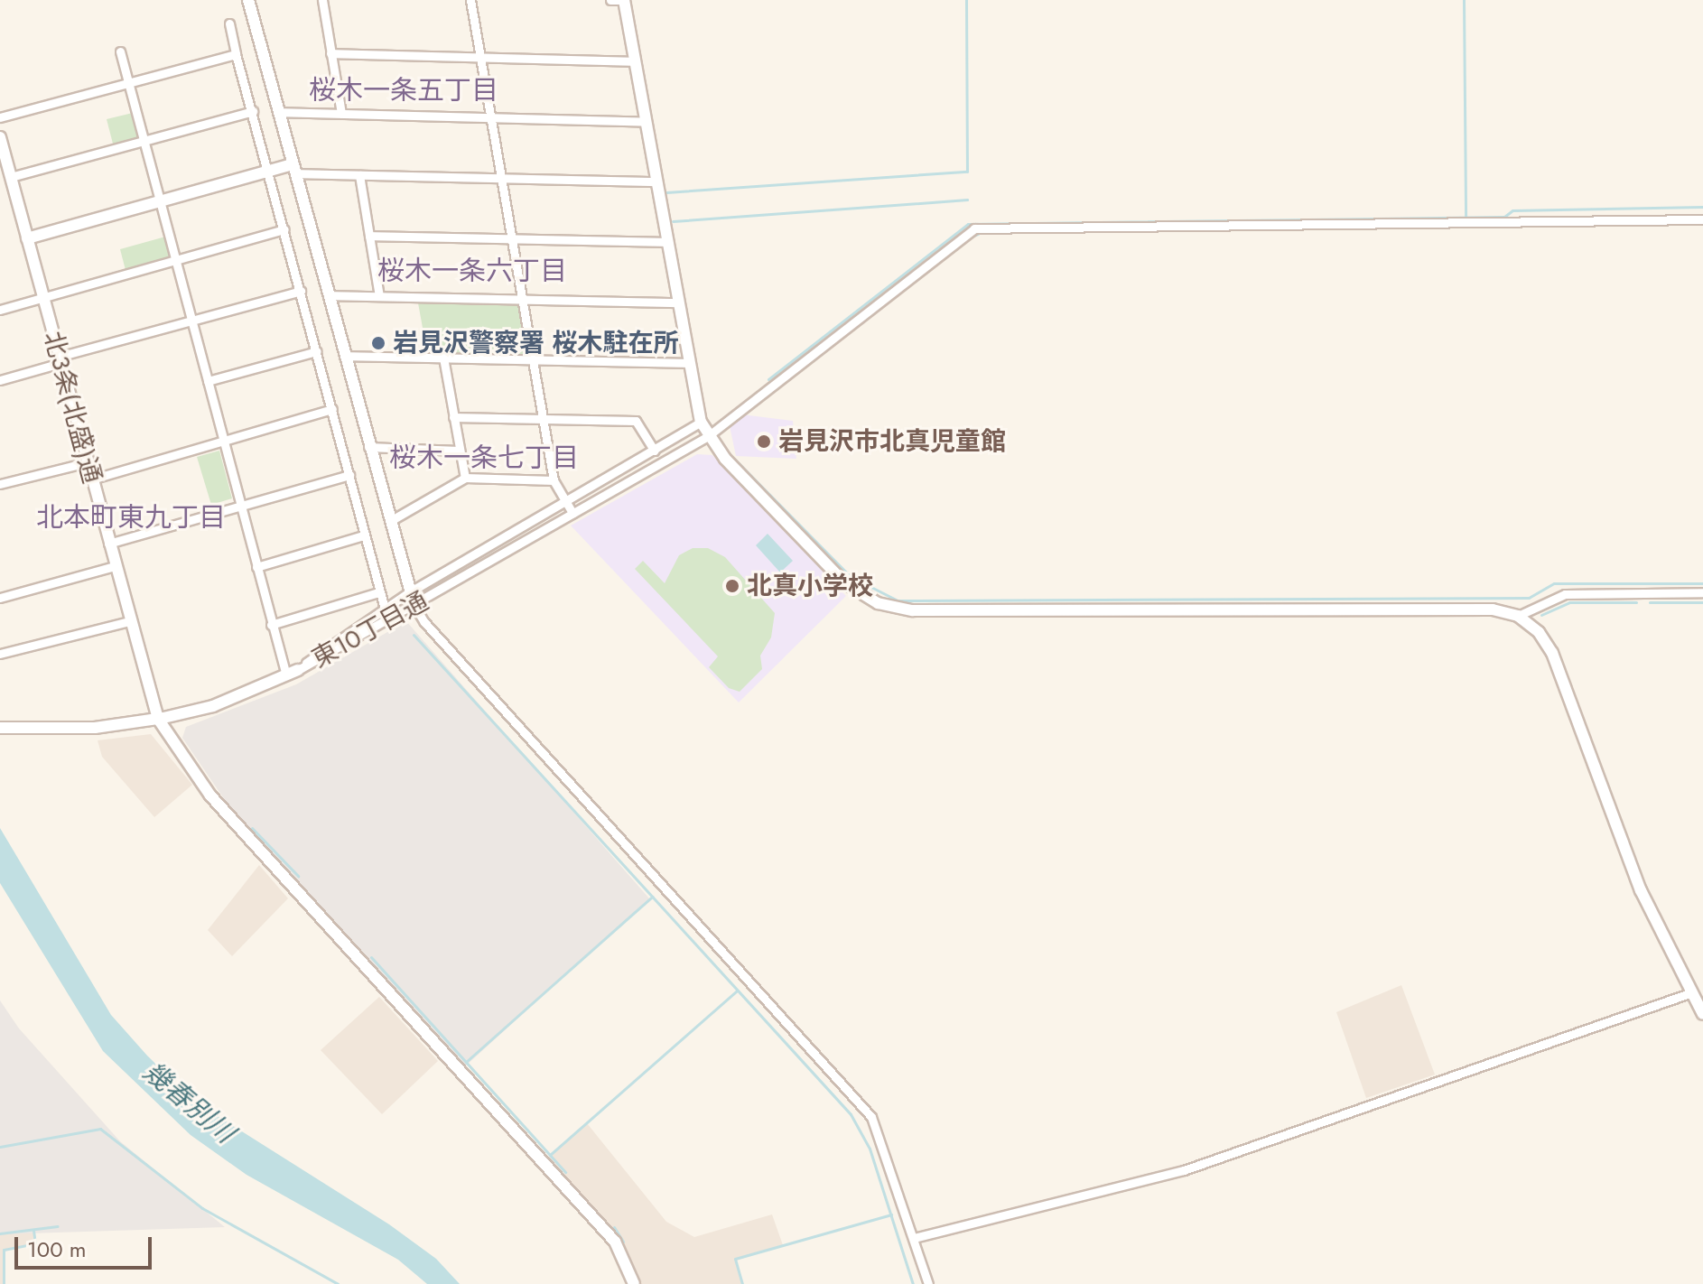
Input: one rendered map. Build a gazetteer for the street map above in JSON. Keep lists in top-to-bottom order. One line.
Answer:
{"streets":{"street":["北3条(北盛)通","東10丁目通"]},"crossings":[["北3条(北盛)通","東10丁目通"]],"districts":["桜木一条五丁目","桜木一条六丁目","桜木一条七丁目","北本町東九丁目"],"water":["幾春別川"],"places":["岩見沢警察署 桜木駐在所","岩見沢市北真児童館","北真小学校"],"scale_bar":"100 m"}
